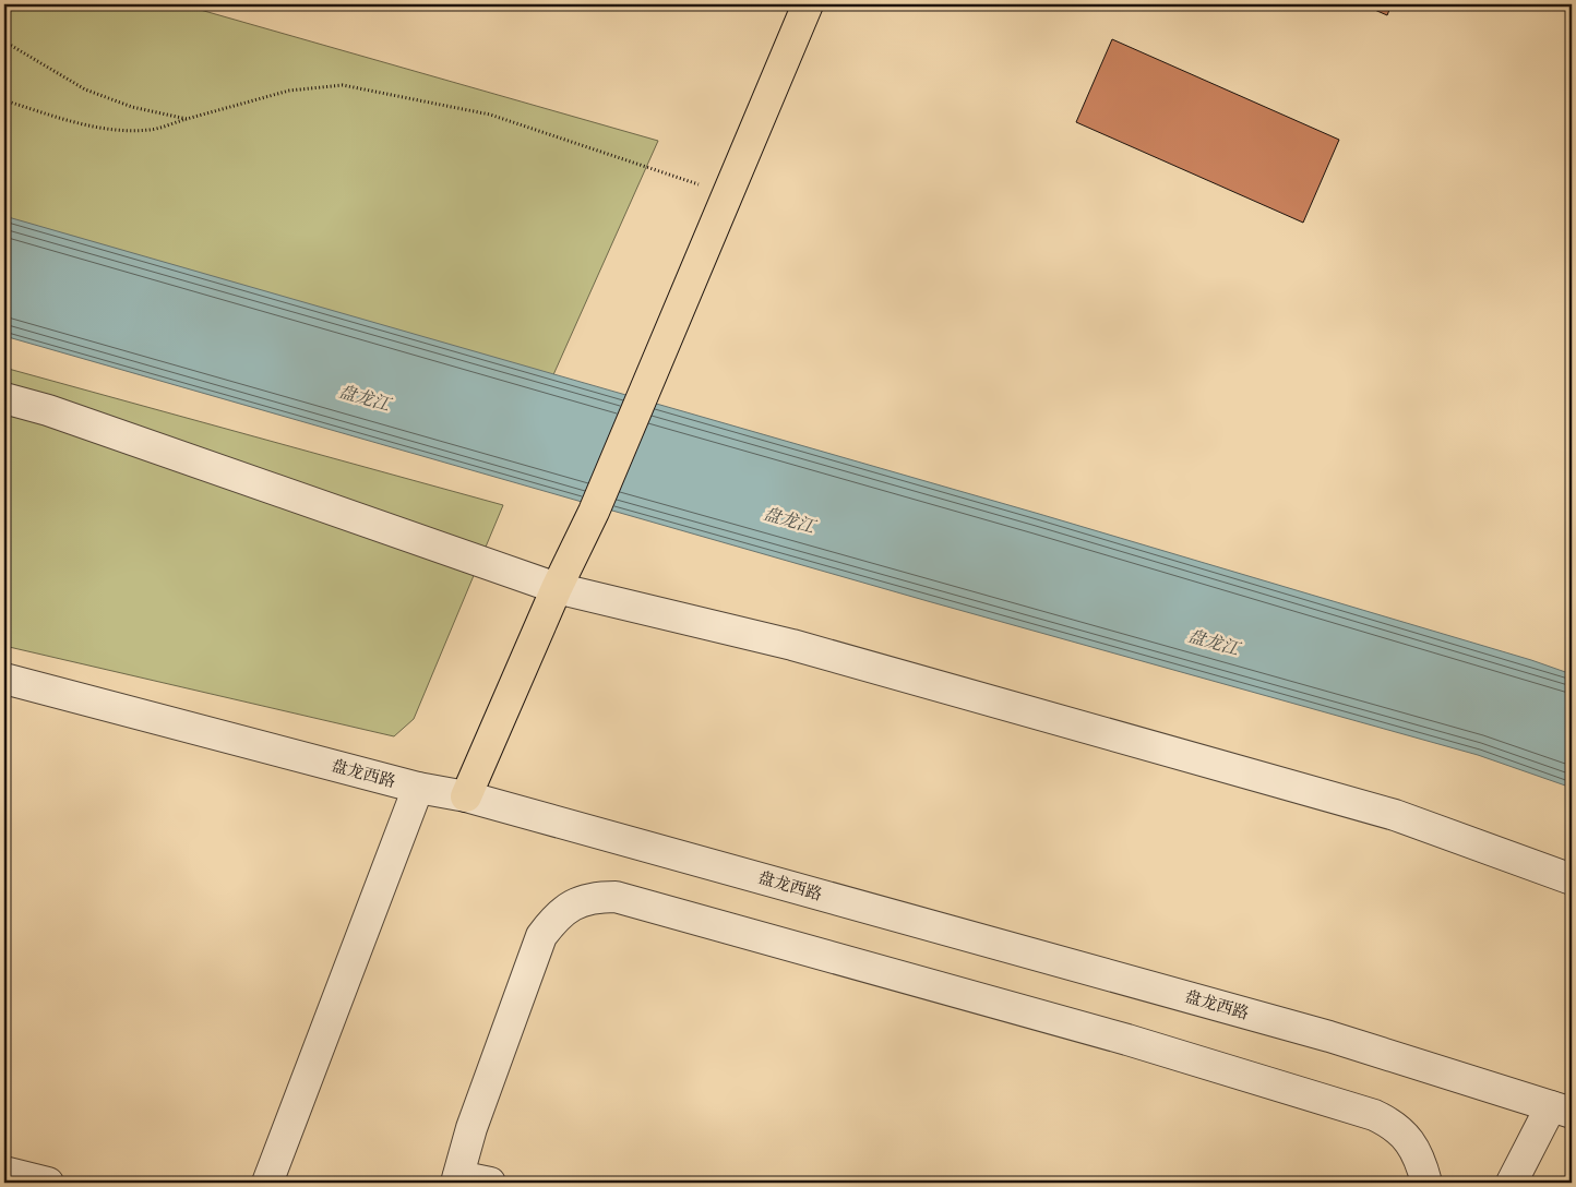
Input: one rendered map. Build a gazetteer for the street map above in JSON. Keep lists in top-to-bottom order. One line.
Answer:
{"streets":{"street":["盘龙西路"]},"water":["盘龙江"]}
